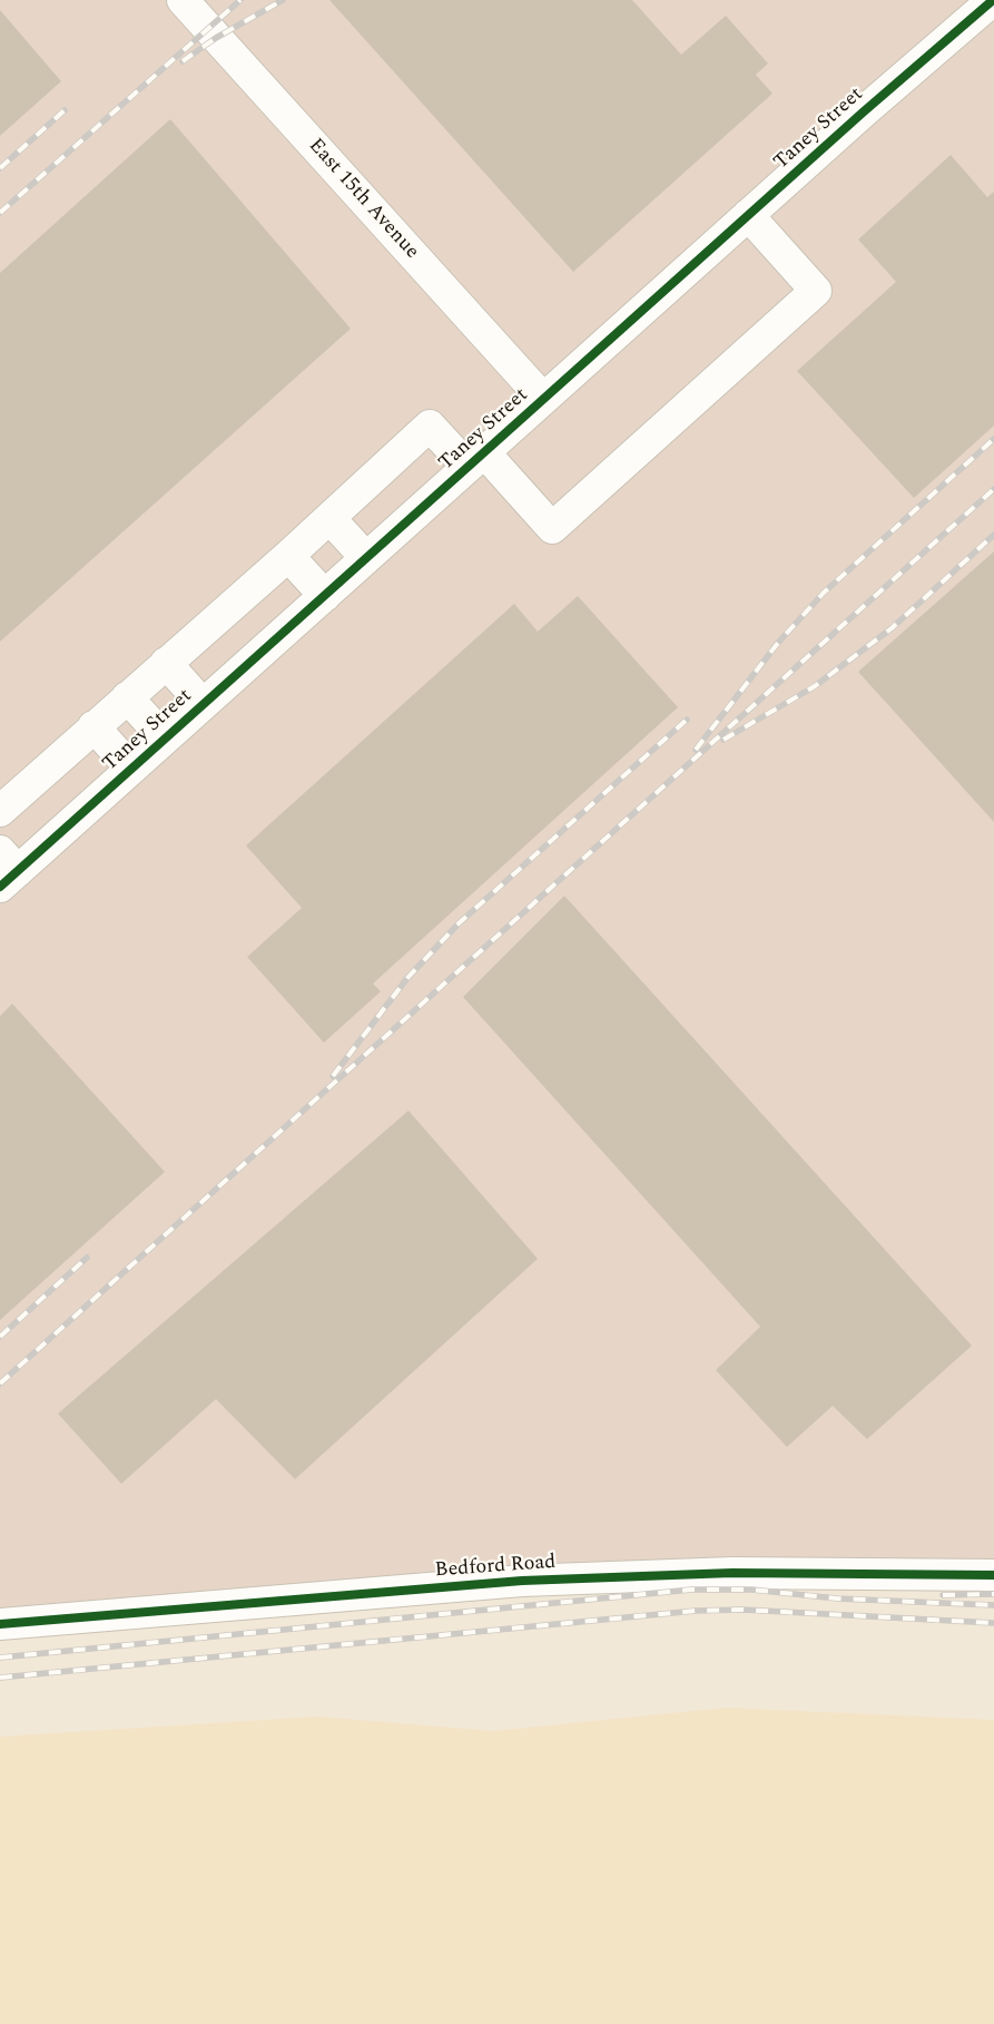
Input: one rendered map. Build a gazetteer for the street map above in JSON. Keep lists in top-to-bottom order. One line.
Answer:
{"streets":{"street":["Taney Street","East 15th Avenue","Bedford Road"]},"crossings":[["Taney Street","East 15th Avenue"]]}
